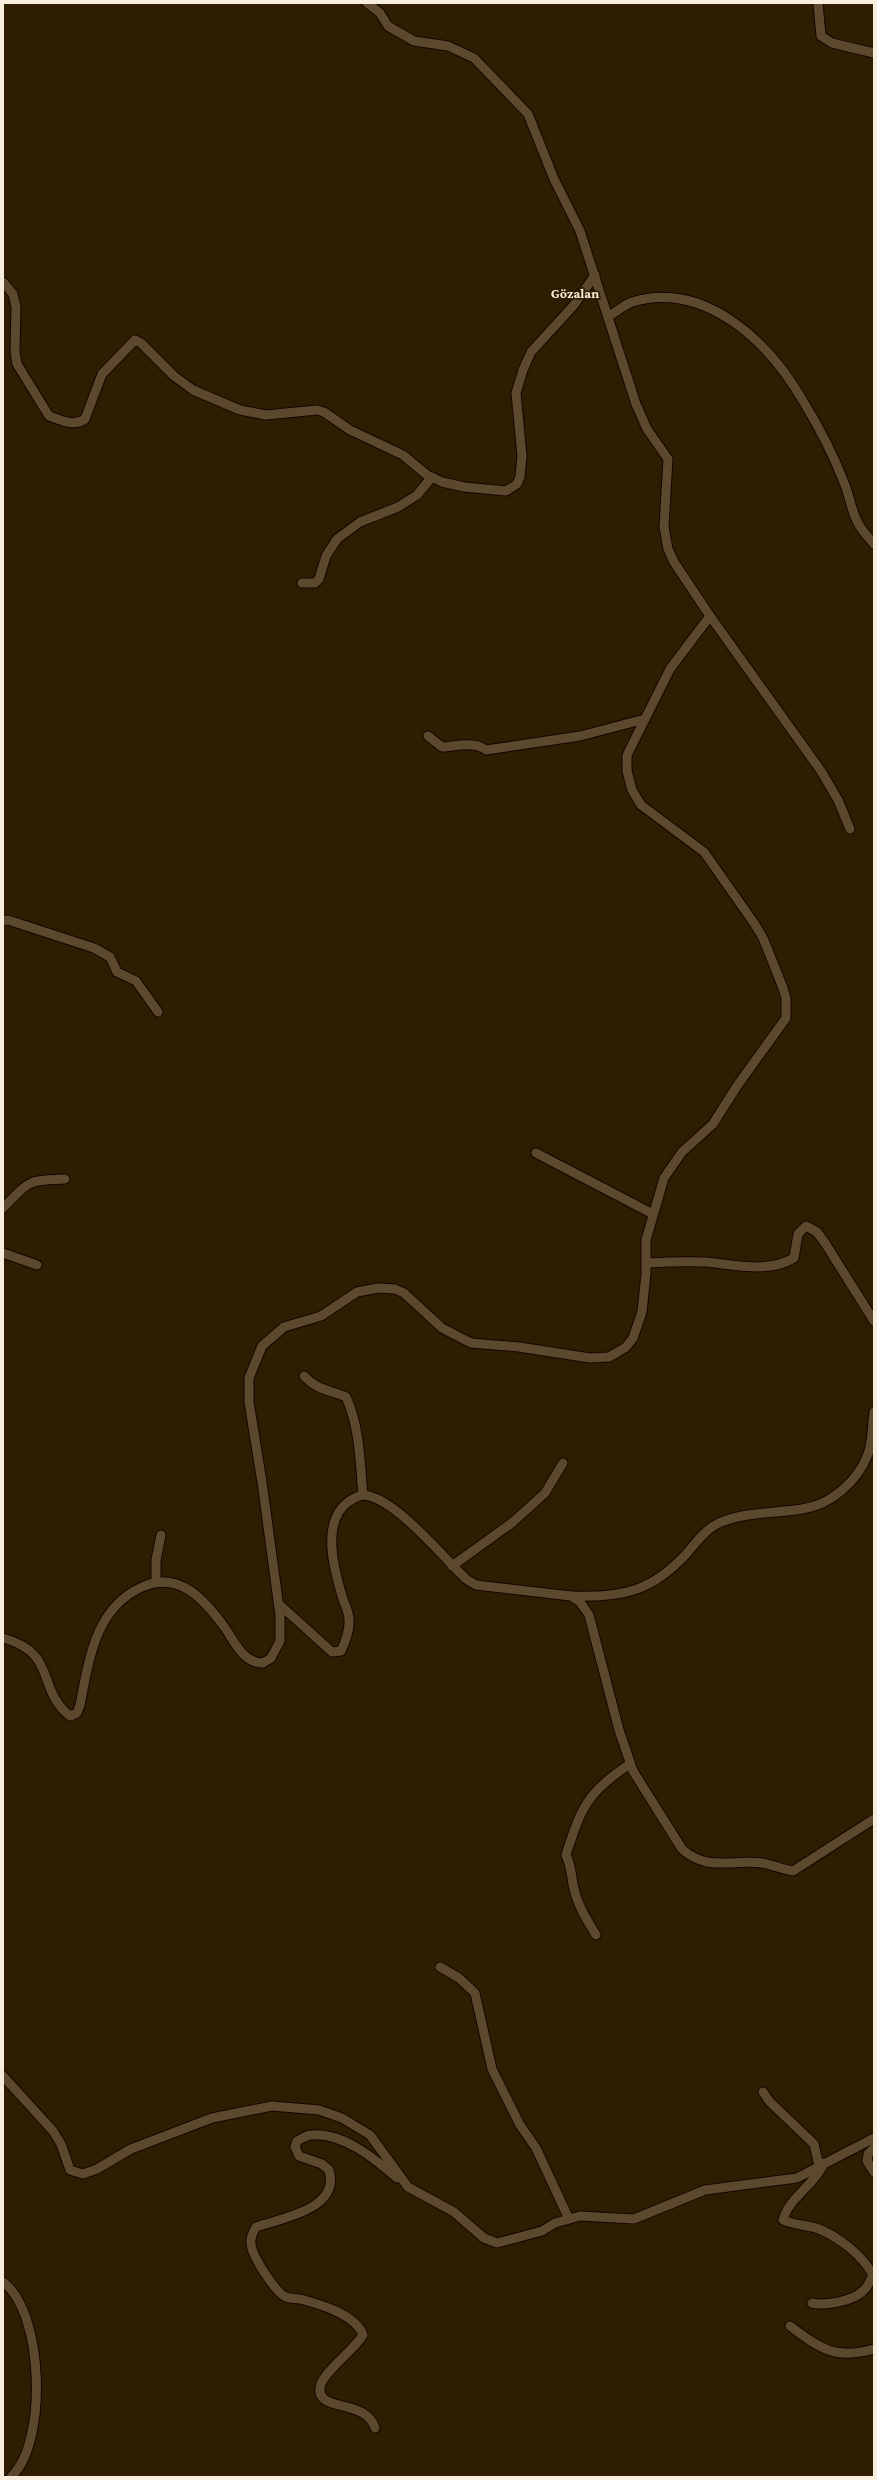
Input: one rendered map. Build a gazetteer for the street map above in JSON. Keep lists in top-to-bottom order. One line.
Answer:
{"districts":["Gözalan"]}
